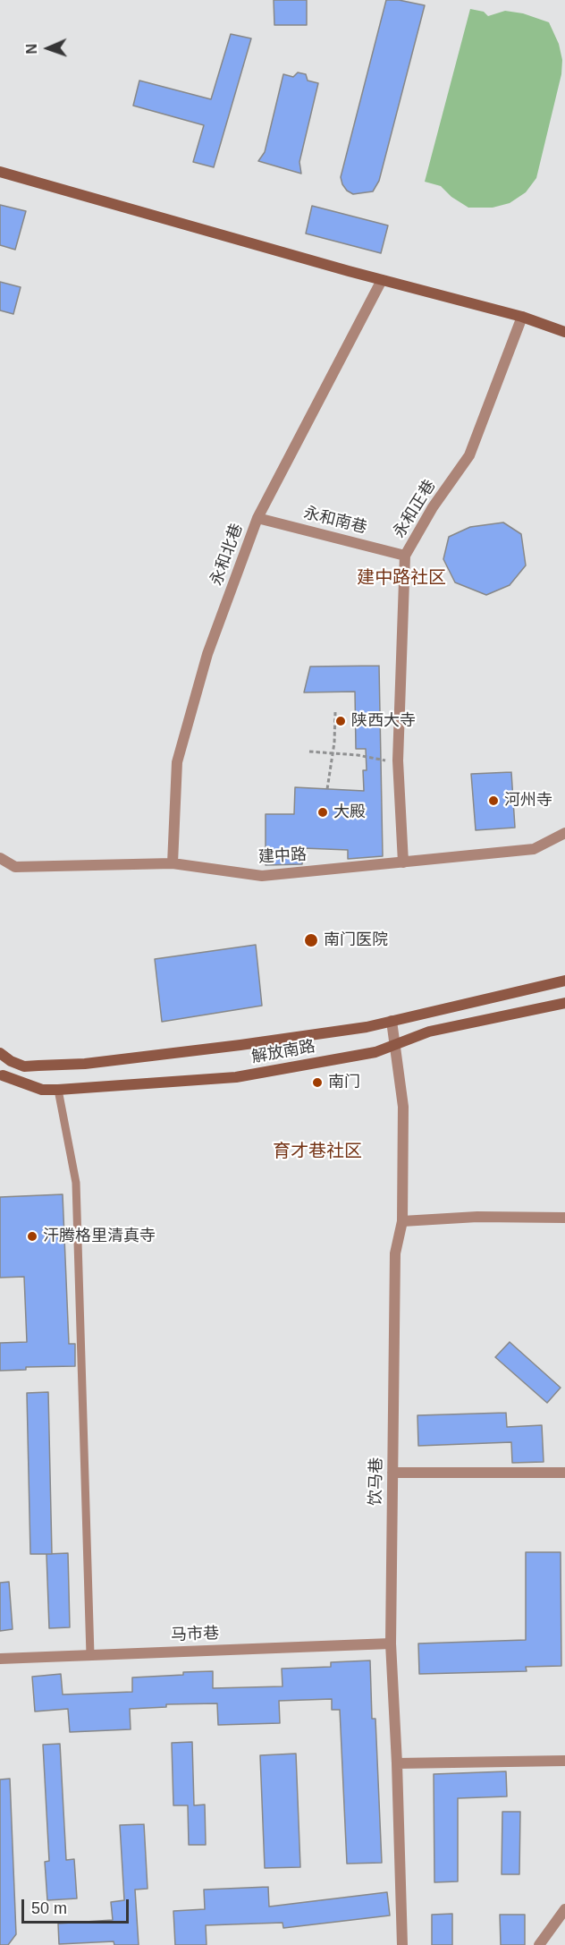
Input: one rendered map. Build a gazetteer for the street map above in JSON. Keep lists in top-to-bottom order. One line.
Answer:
{"streets":{"main road":["解放南路"],"street":["永和正巷","永和南巷","永和北巷","建中路","饮马巷","马市巷"]},"crossings":[["永和正巷","永和南巷"],["永和正巷","建中路"],["永和南巷","永和北巷"],["永和北巷","建中路"],["解放南路","饮马巷"],["饮马巷","马市巷"]],"districts":["建中路社区","育才巷社区"],"places":["陕西大寺","河州寺","大殿","南门医院","南门","汗腾格里清真寺"],"scale_bar":"50 m","north":"left"}
